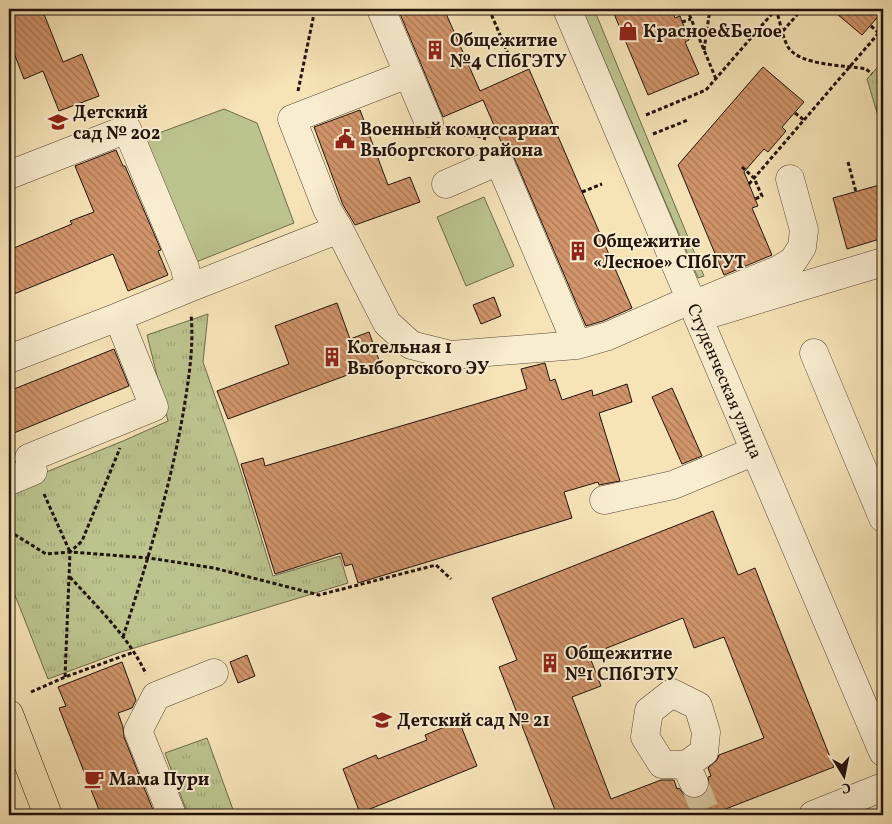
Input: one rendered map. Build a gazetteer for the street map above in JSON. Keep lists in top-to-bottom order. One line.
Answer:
{"streets":{"street":["Студенческая улица"]},"places":{"shop":["Красное&Белое"],"building":["Общежитие №4 СПбГЭТУ","Общежитие «Лесное» СПбГУТ","Котельная 1 Выборгского ЭУ","Общежитие №1 СПбГЭТУ"],"school or university":["Детский сад № 202","Детский сад № 21"],"public building":["Военный комиссариат Выборгского района"],"cafe":["Мама Пури"]},"north":"bottom"}
